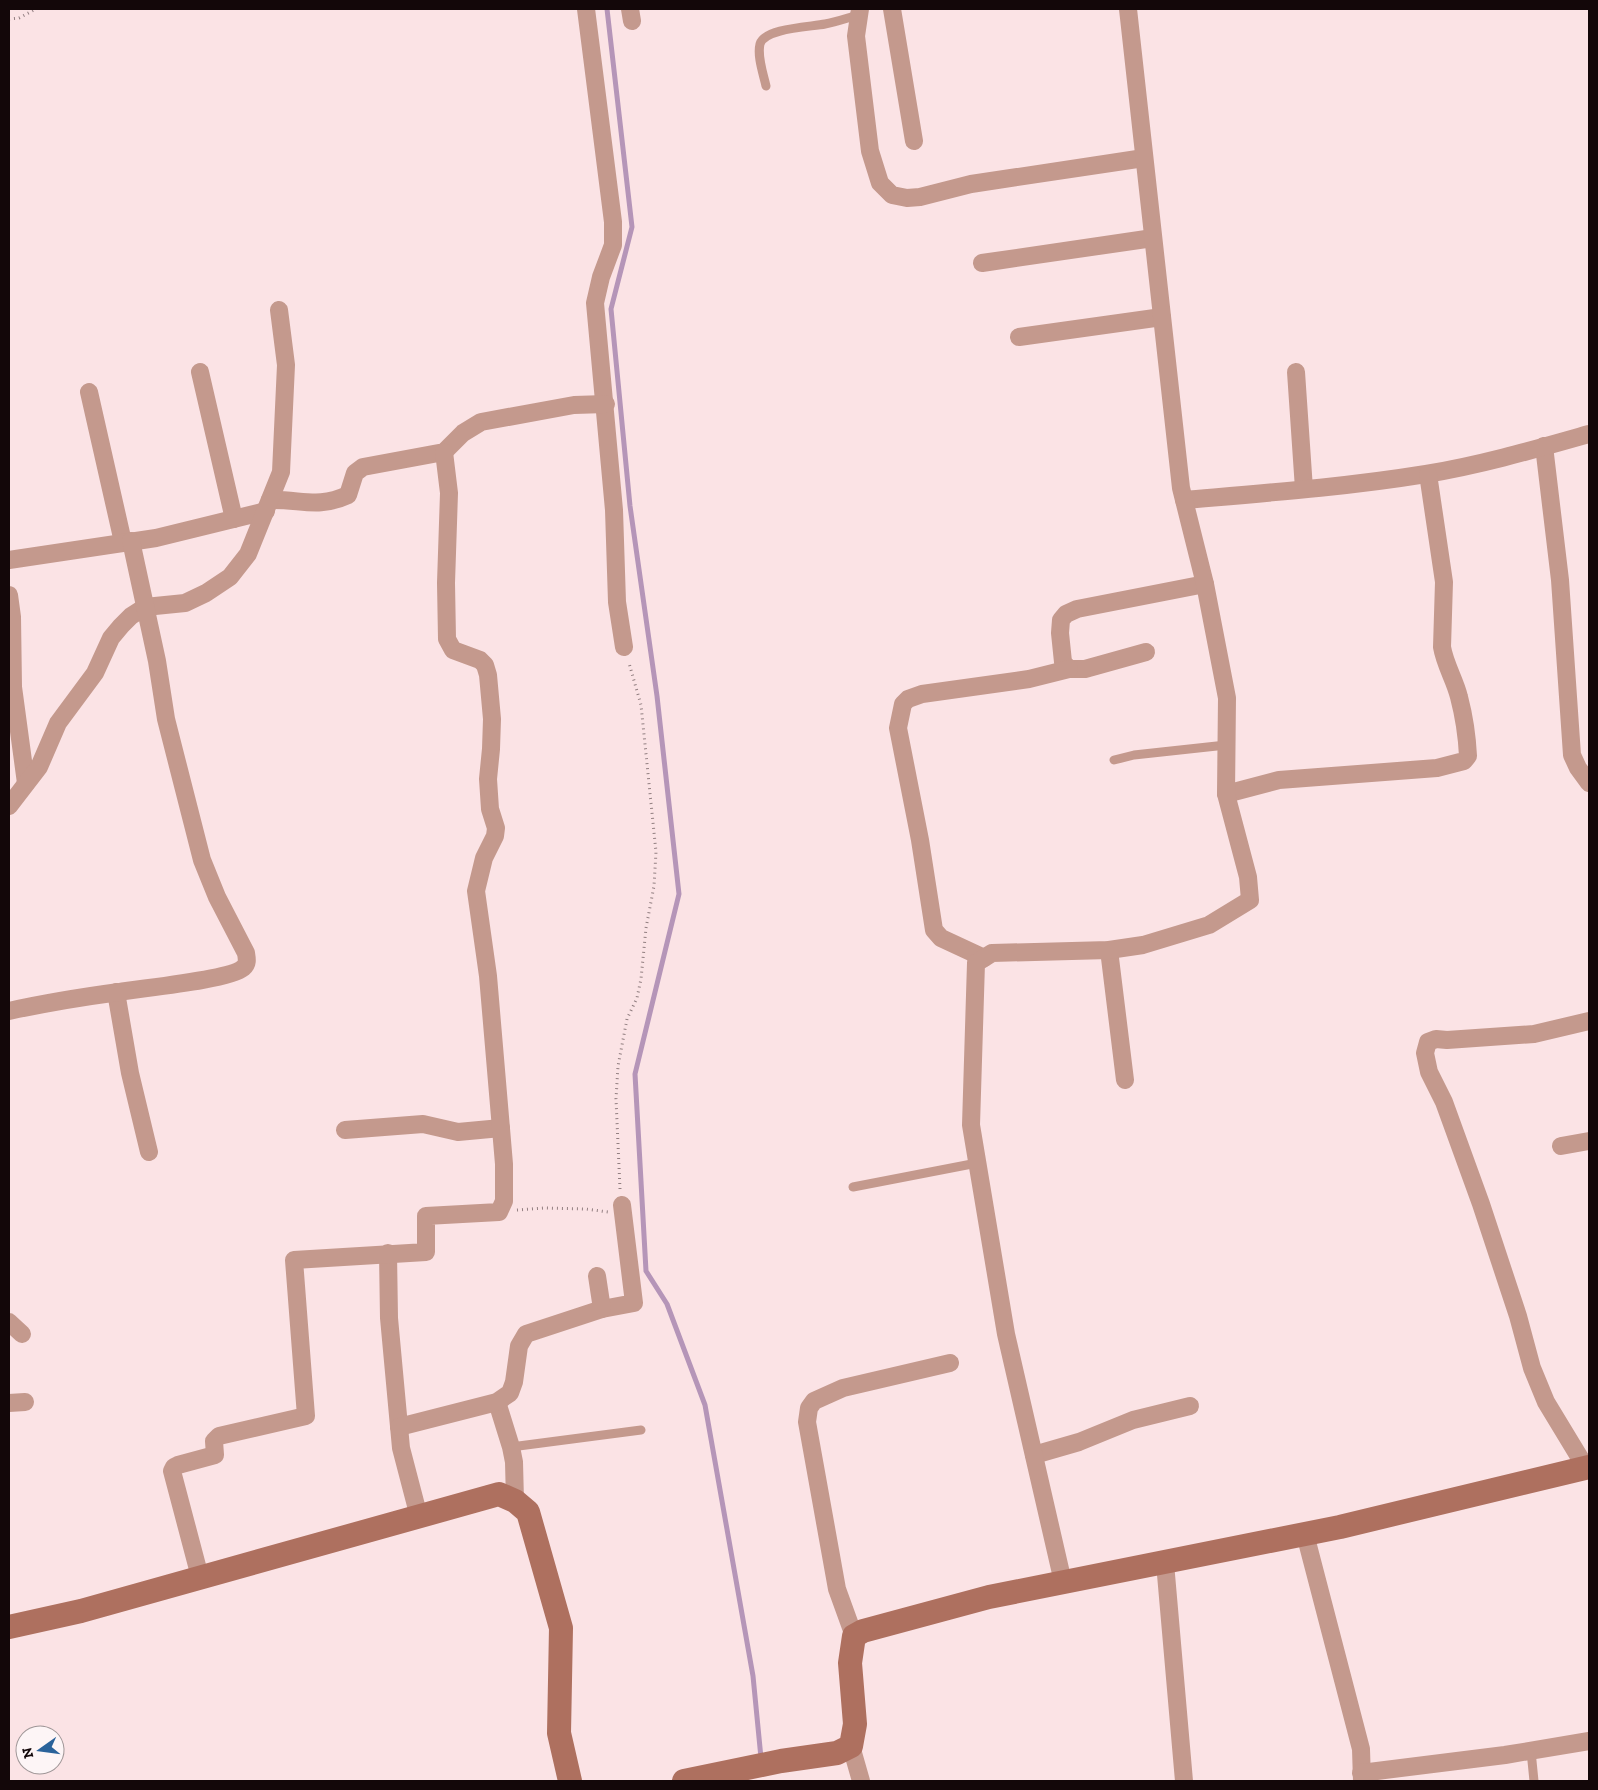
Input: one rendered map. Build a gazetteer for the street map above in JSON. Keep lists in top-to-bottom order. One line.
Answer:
{"north":"left"}
